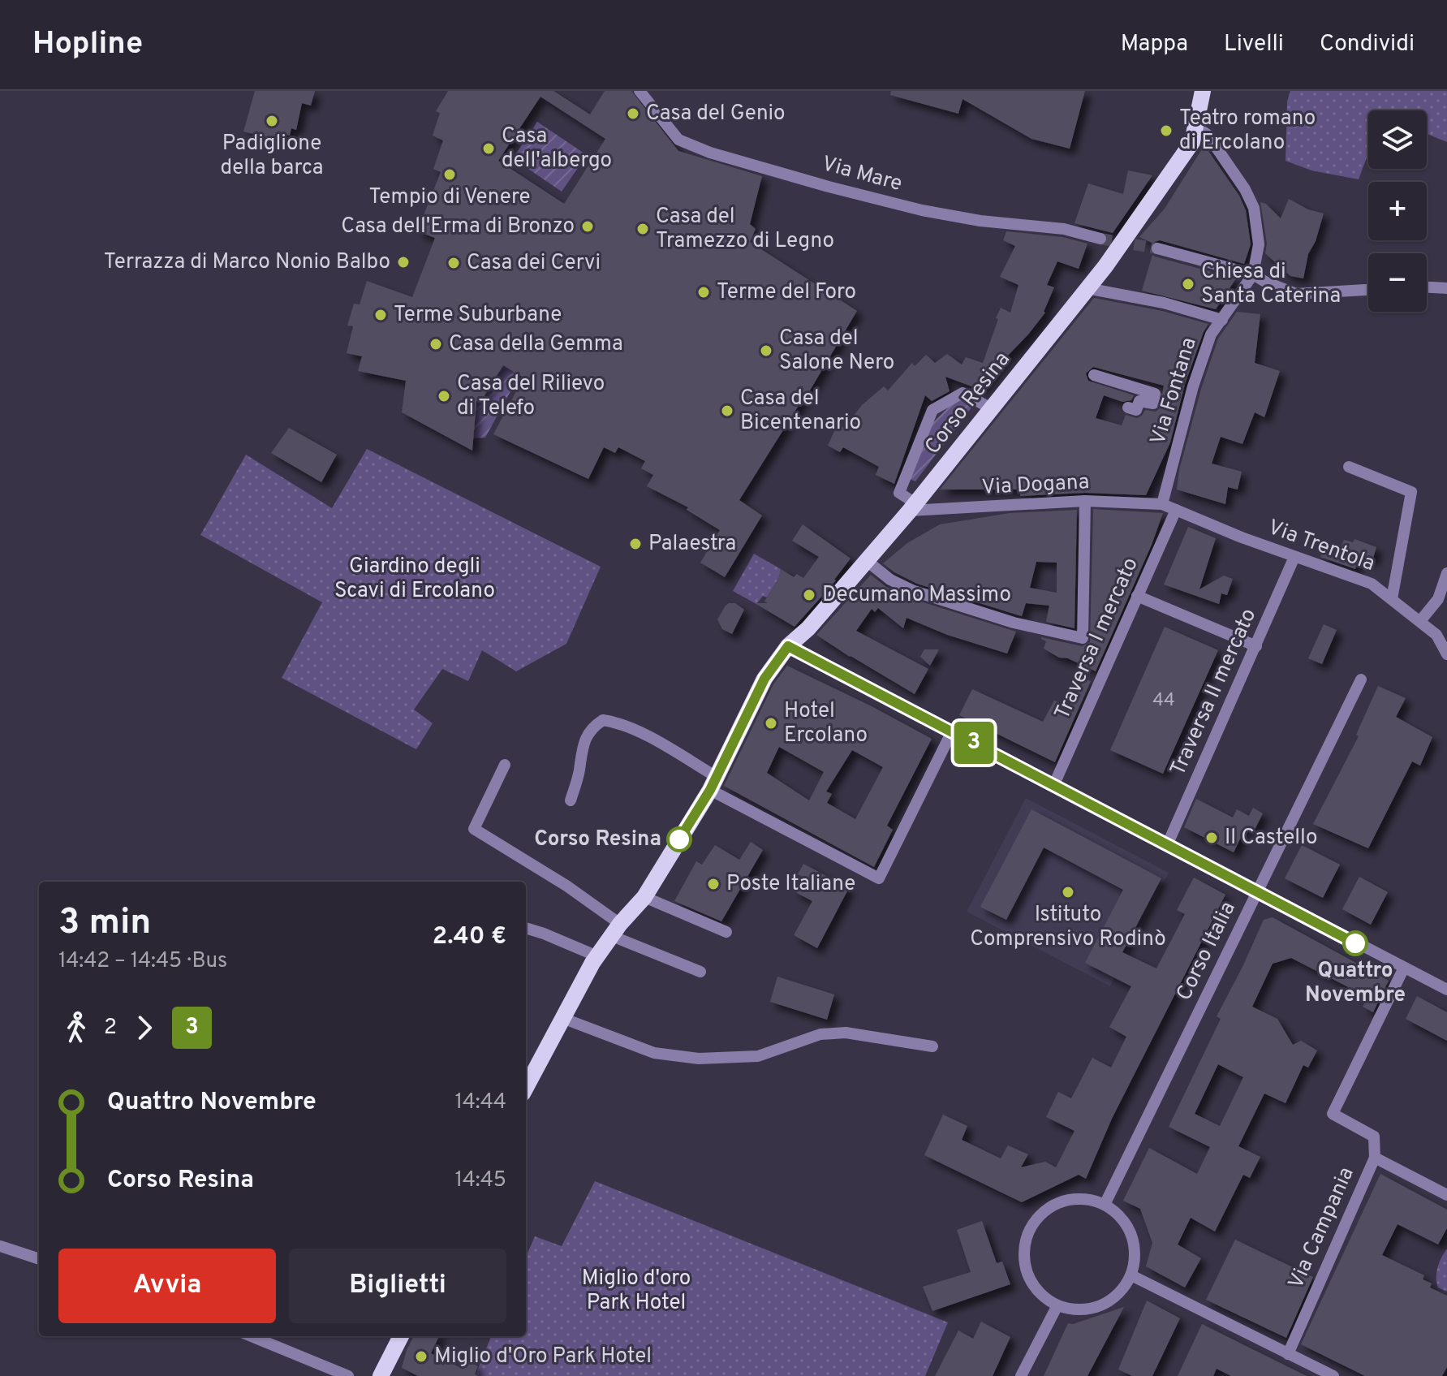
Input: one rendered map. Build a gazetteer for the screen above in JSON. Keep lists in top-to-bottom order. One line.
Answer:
{"streets":{"main road":["Corso Resina"],"street":["Via Mare","Via Fontana","Via Dogana","Via Trentola","Traversa I mercato","Traversa II mercato","Corso Italia","Via Campania"]},"crossings":[["Via Fontana","Corso Resina"],["Via Fontana","Via Dogana"],["Via Fontana","Via Trentola"],["Corso Resina","Via Dogana"],["Via Dogana","Via Trentola"],["Via Trentola","Traversa I mercato"],["Via Trentola","Traversa II mercato"]],"parks":["Giardino degli Scavi di Ercolano","Miglio d'oro Park Hotel"],"places":["Casa del Genio","Padiglione della barca","Teatro romano di Ercolano","Casa dell'albergo","Tempio di Venere","Casa dell'Erma di Bronzo","Casa del Tramezzo di Legno","Terrazza di Marco Nonio Balbo","Casa dei Cervi","Chiesa di Santa Caterina","Terme del Foro","Terme Suburbane","Casa della Gemma","Casa del Salone Nero","Casa del Rilievo di Telefo","Casa del Bicentenario","Palaestra","Decumano Massimo","Hotel Ercolano","Il Castello","Corso Resina","Poste Italiane","Istituto Comprensivo Rodinò","Quattro Novembre","Miglio d'Oro Park Hotel"],"lines":["bus line 3"],"house_numbers":["44"],"page":{"header":"Hopline","nav":["Mappa","Livelli","Condividi"],"on_map":"3","map_buttons":["+","−"],"heading":["3 min","14:42 – 14:45 · Bus","2.40 €"],"legs":["2","3"],"list":[{"name":"Quattro Novembre","value":"14:44"},{"name":"Corso Resina","value":"14:45"}],"buttons":["Avvia","Biglietti"]}}
